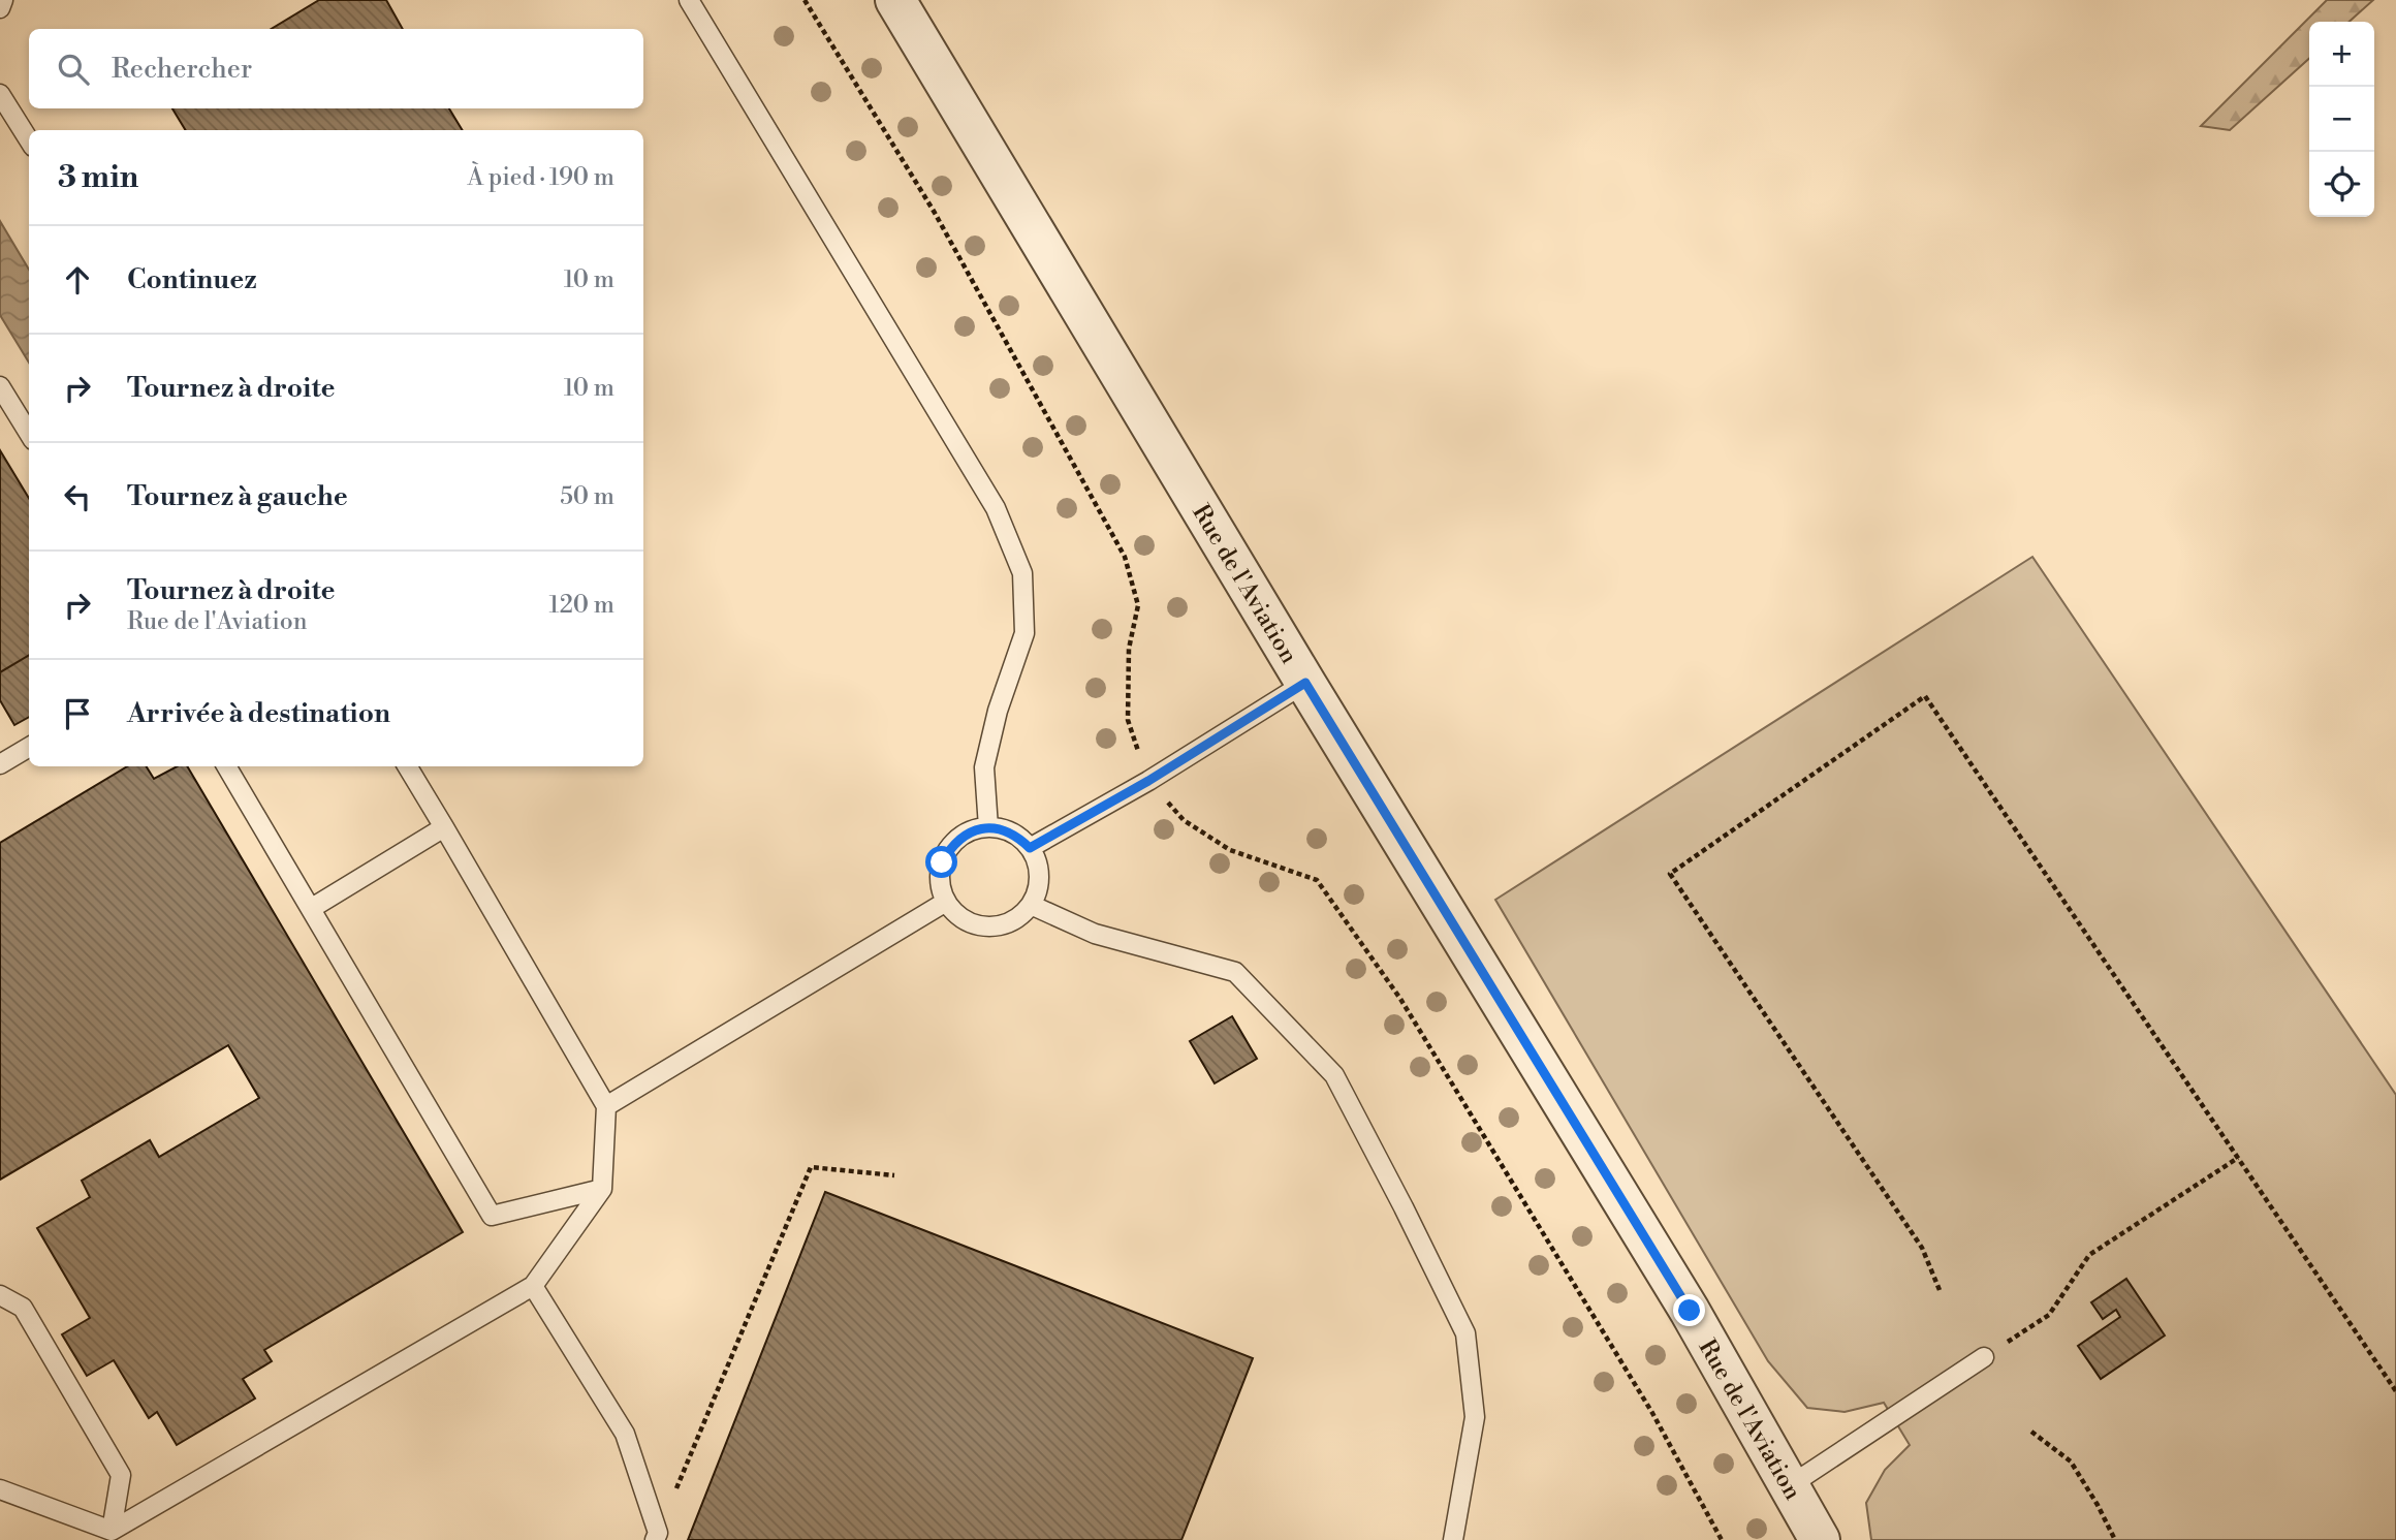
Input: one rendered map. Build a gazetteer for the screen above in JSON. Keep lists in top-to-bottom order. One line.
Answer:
{"streets":{"street":["Rue de l'Aviation"]},"page":{"map_buttons":["+","−"],"search":"Rechercher","heading":["3 min","À pied · 190 m"],"list":[["Continuez","10 m"],["Tournez à droite","10 m"],["Tournez à gauche","50 m"],["Tournez à droite","Rue de l'Aviation","120 m"],"Arrivée à destination"]}}
